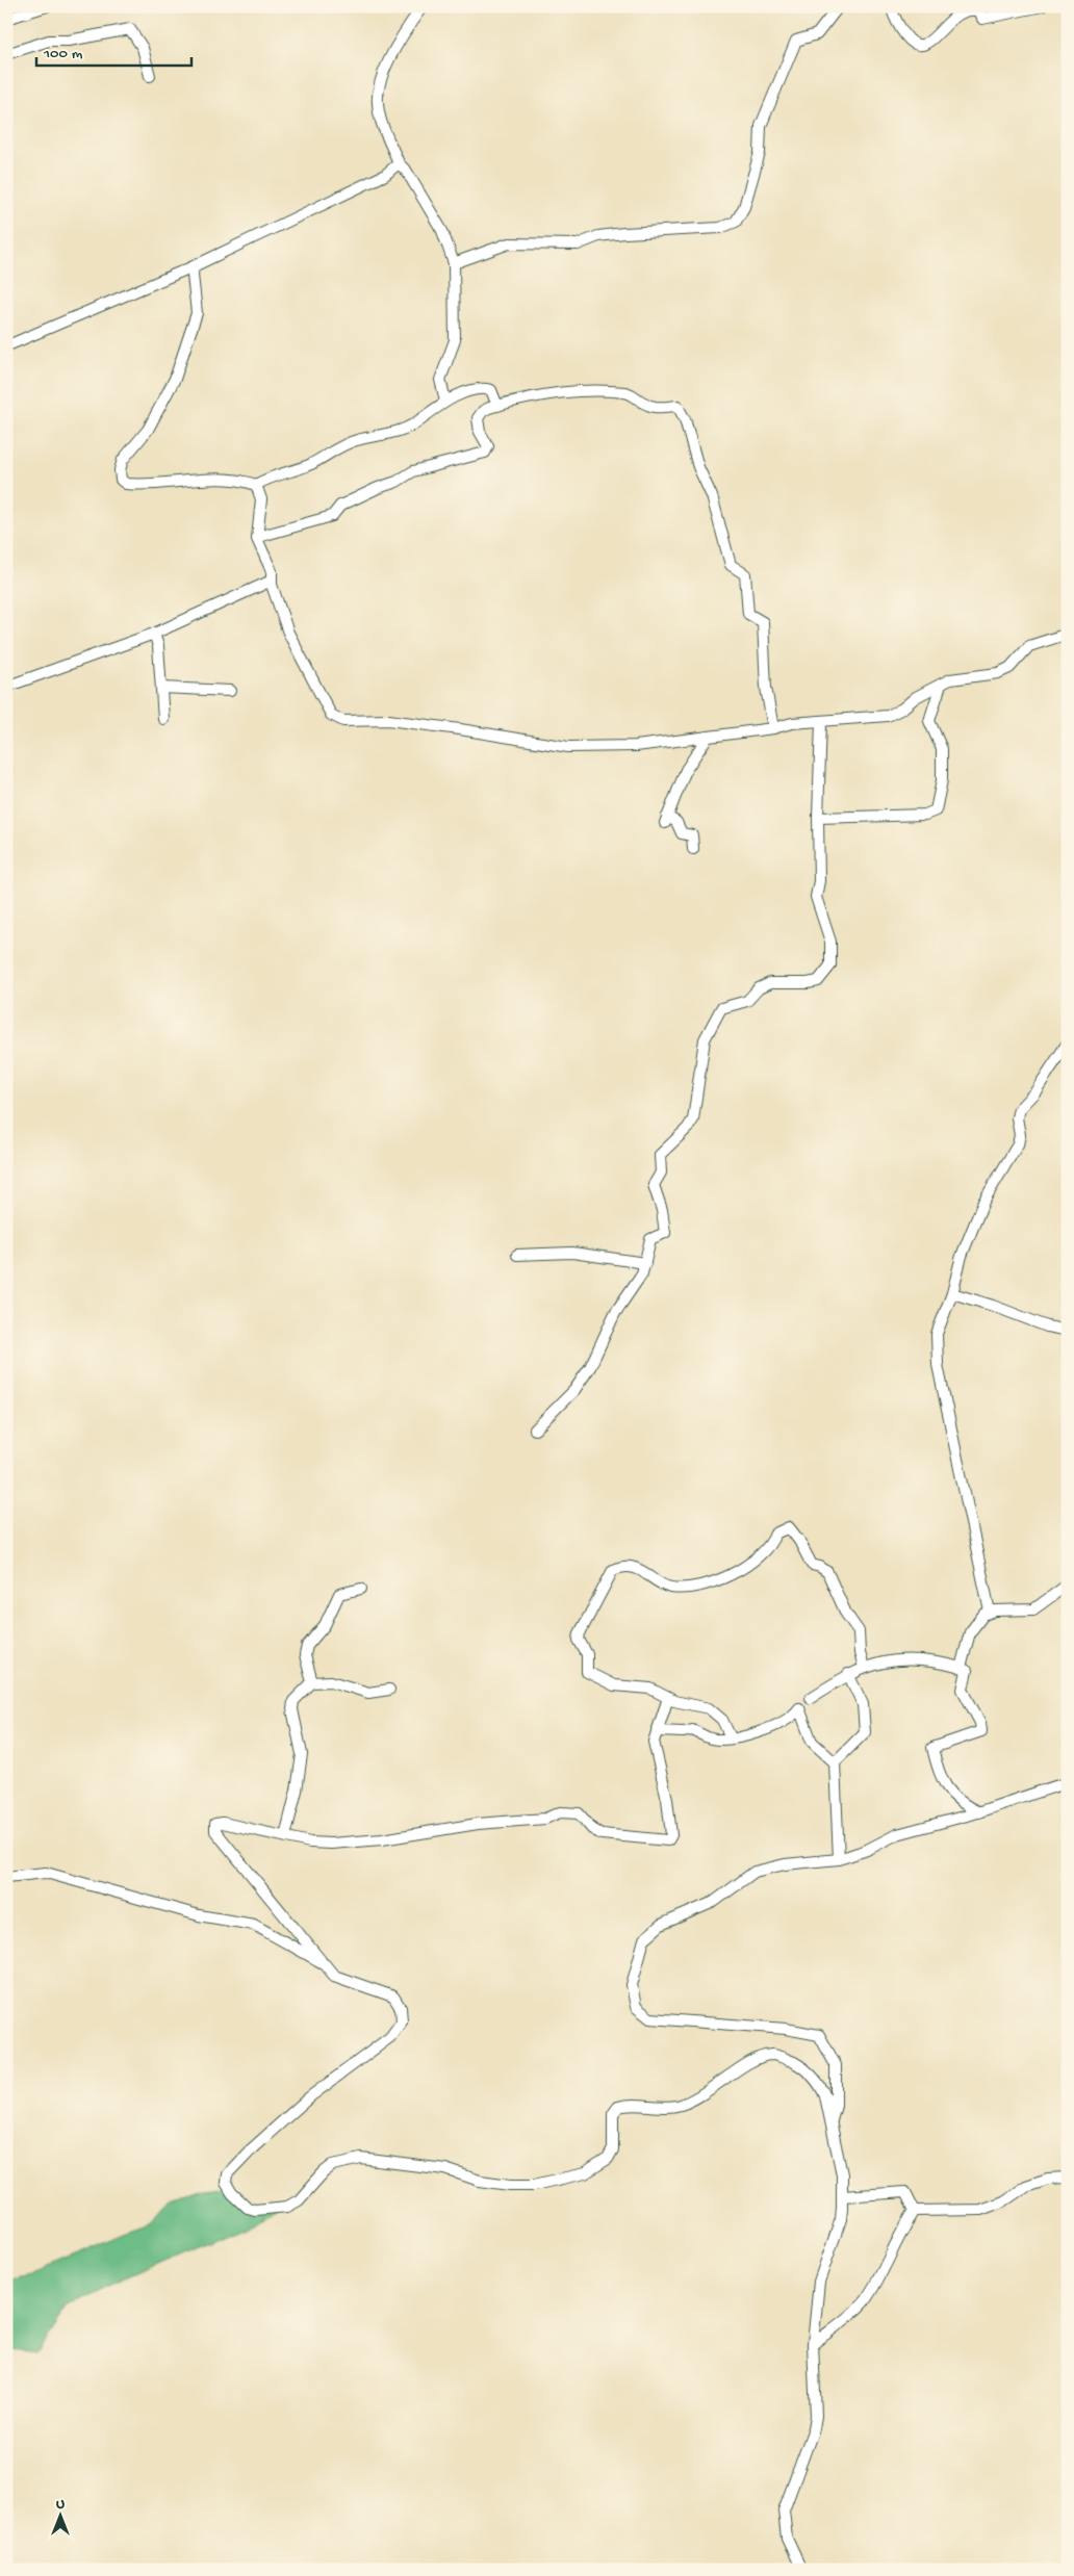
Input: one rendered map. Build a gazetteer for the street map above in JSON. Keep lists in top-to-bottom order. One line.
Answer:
{"scale_bar":"100 m","north":"top"}
